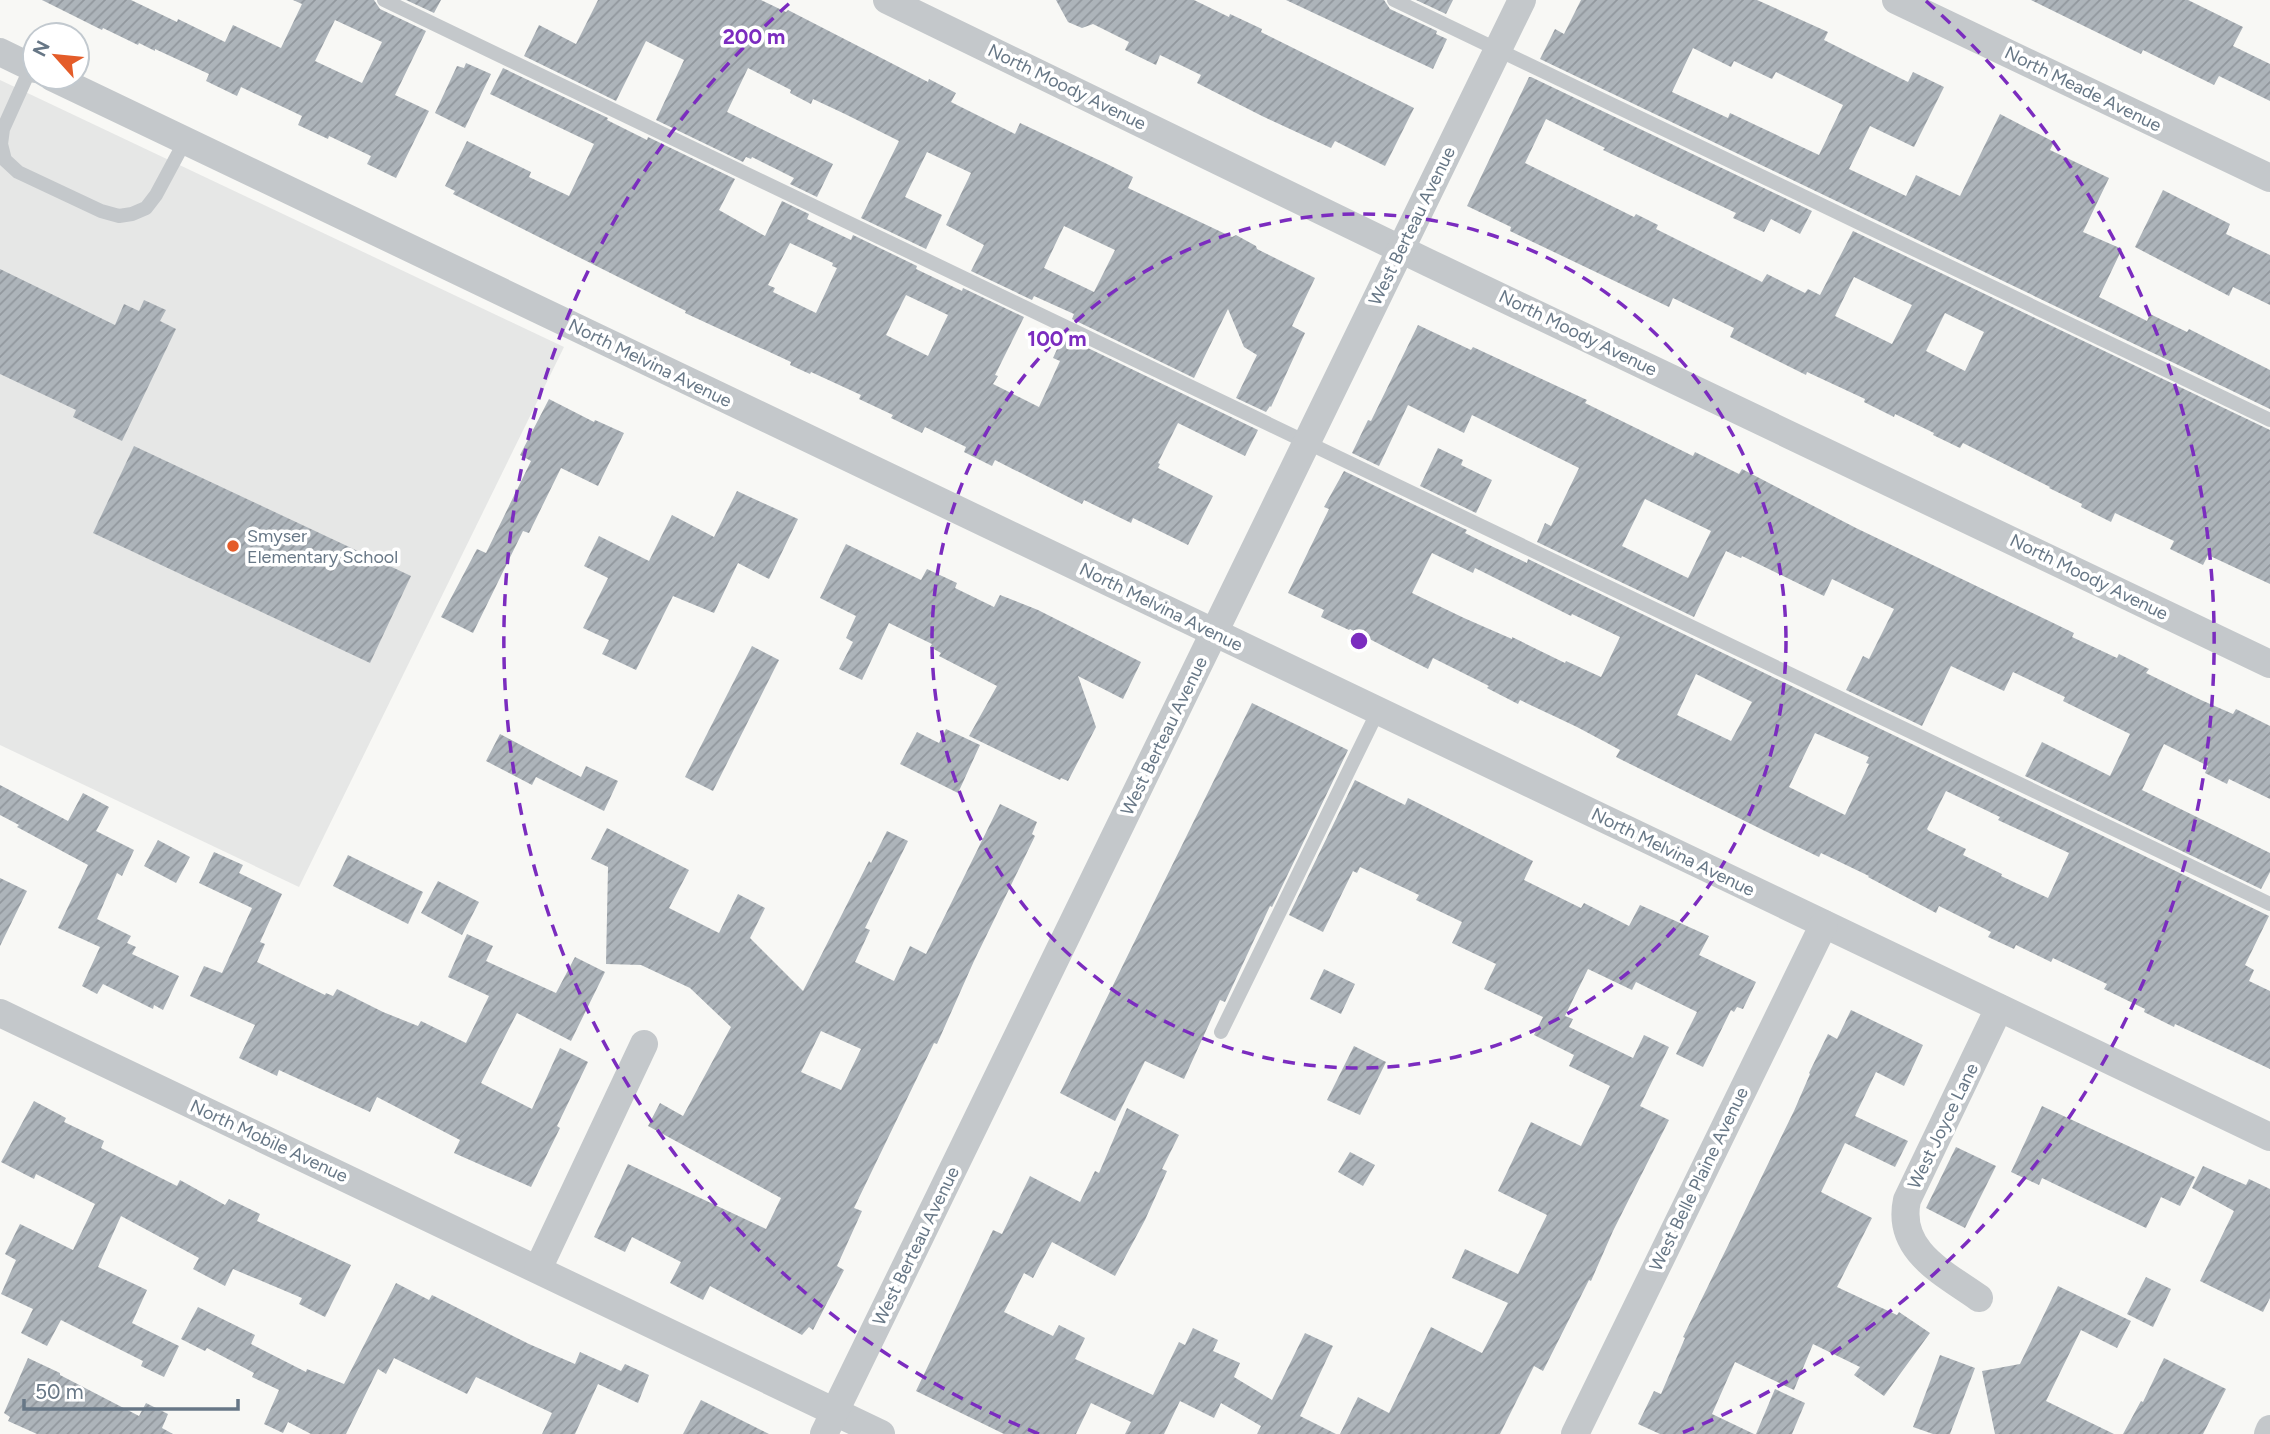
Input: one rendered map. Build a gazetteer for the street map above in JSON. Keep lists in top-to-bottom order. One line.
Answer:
{"streets":{"street":["North Moody Avenue","North Meade Avenue","West Berteau Avenue","North Melvina Avenue","West Joyce Lane","North Mobile Avenue","West Belle Plaine Avenue"]},"crossings":[["North Moody Avenue","West Berteau Avenue"],["West Berteau Avenue","North Melvina Avenue"],["West Berteau Avenue","North Mobile Avenue"],["North Melvina Avenue","West Joyce Lane"],["North Melvina Avenue","West Belle Plaine Avenue"]],"places":["Smyser Elementary School"],"scale_bar":"50 m","north":"top left","rings":["200 m","100 m"]}
